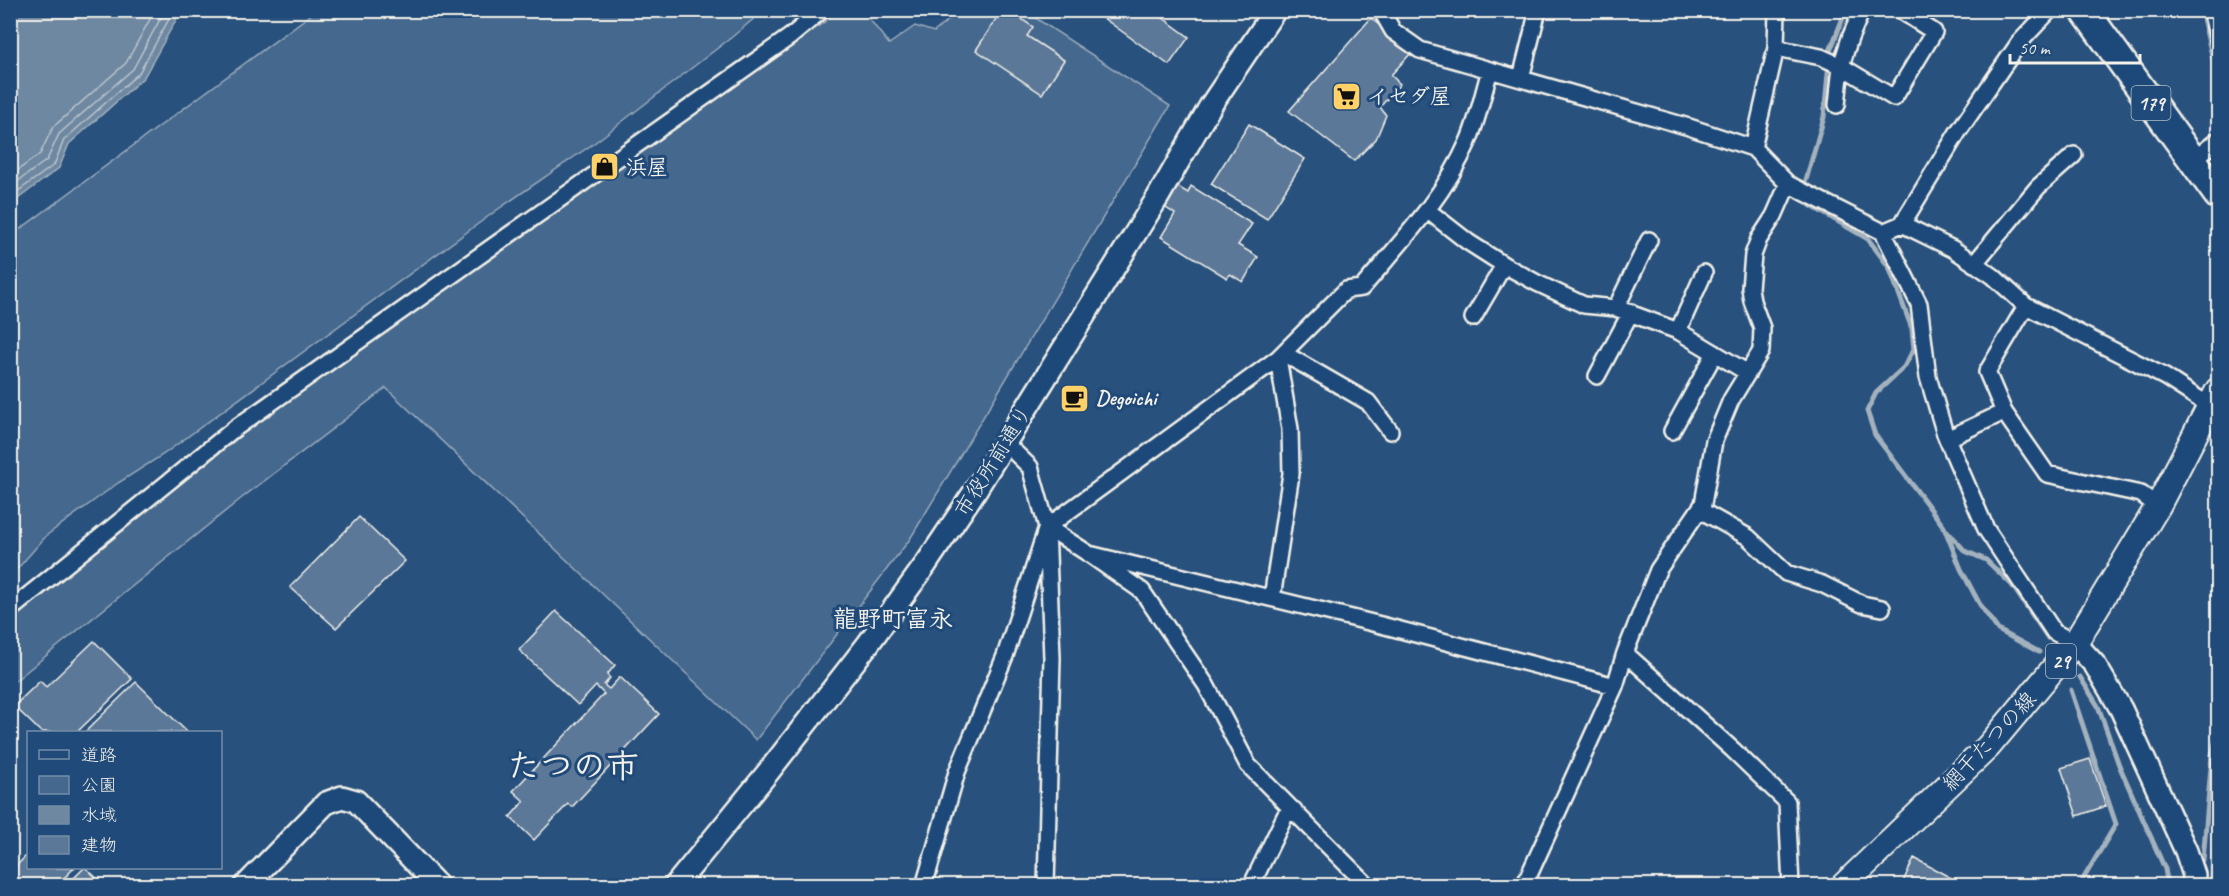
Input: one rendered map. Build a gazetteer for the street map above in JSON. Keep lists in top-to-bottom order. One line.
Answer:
{"streets":{"highway":["179"],"main road":["29","網干たつの線"],"street":["市役所前通り"]},"districts":["龍野町富永","たつの市"],"places":{"supermarket":["イセダ屋"],"shop":["浜屋"],"cafe":["Degoichi"]},"legend":["道路","公園","水域","建物"],"scale_bar":"50 m"}
